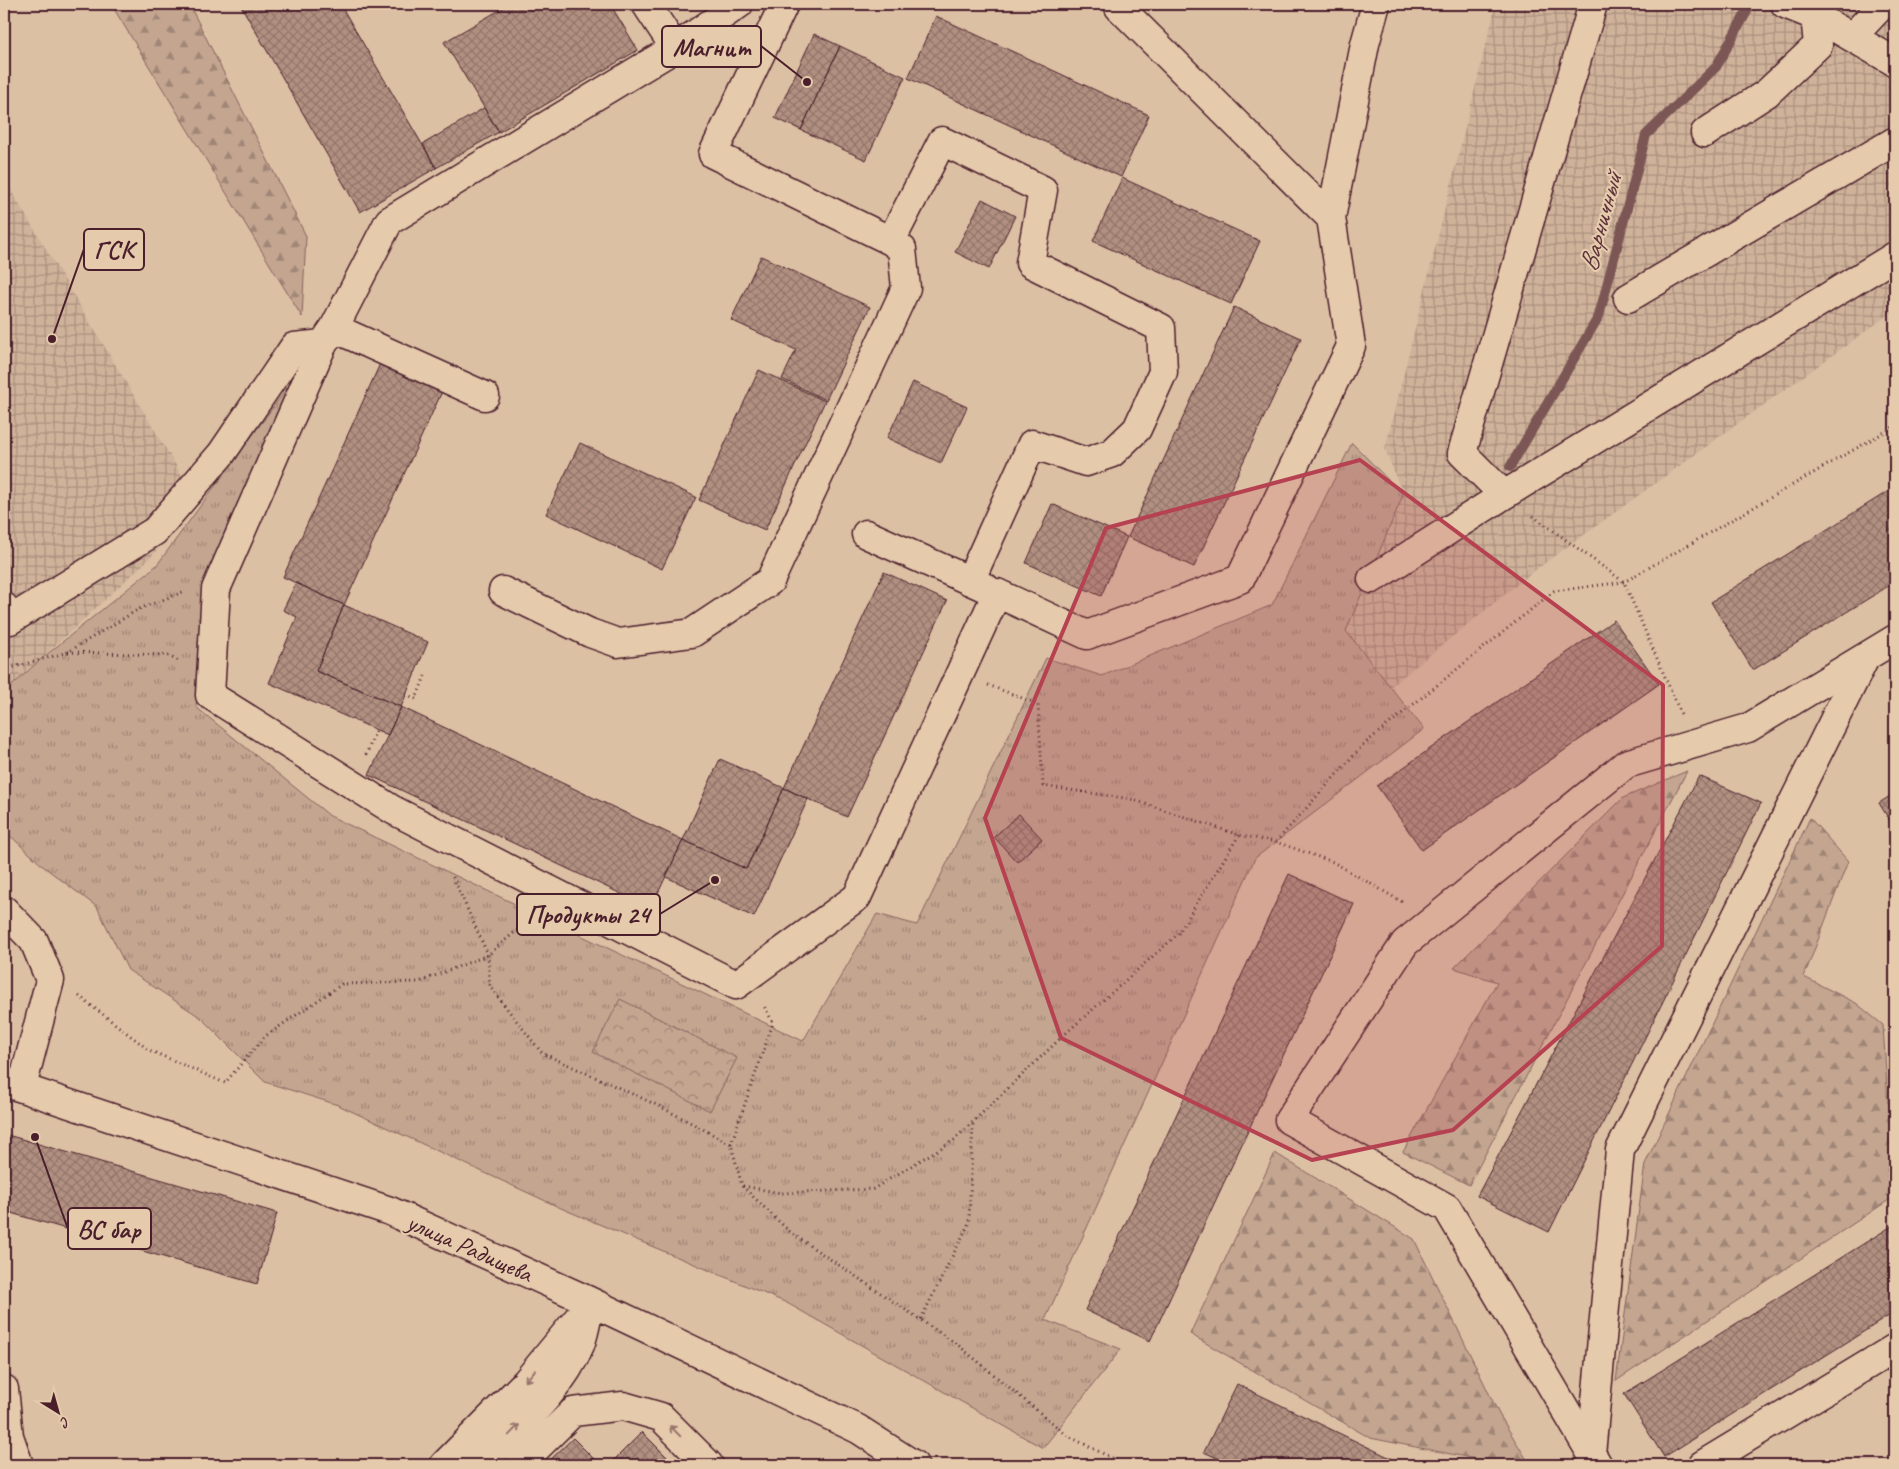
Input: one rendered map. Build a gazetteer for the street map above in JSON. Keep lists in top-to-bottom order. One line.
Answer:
{"streets":{"street":["улица Радищева"]},"water":["Варничный"],"places":["Магнит","ГСК","Продукты 24","BC бар"],"north":"bottom right"}
